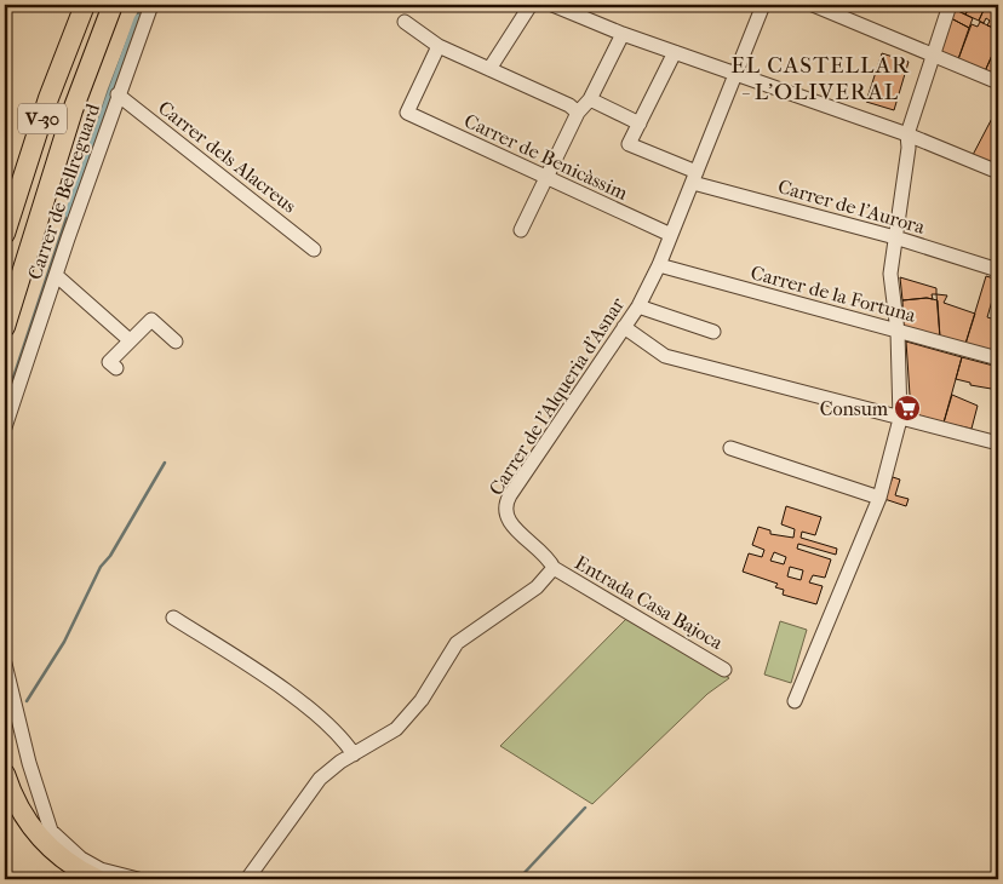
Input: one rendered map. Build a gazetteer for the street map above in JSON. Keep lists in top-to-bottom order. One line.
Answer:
{"streets":{"highway":["V-30"],"street":["Carrer dels Alacreus","Carrer de Benicàssim","Carrer de Bellreguard","Carrer de l'Aurora","Carrer de la Fortuna","Carrer de l'Alqueria d'Asnar","Entrada Casa Bajoca"]},"crossings":[["Carrer dels Alacreus","Carrer de Bellreguard"],["Carrer de Benicàssim","Carrer de l'Alqueria d'Asnar"],["Carrer de l'Aurora","Carrer de l'Alqueria d'Asnar"],["Carrer de la Fortuna","Carrer de l'Alqueria d'Asnar"],["Carrer de l'Alqueria d'Asnar","Entrada Casa Bajoca"]],"districts":["EL CASTELLAR - L'OLIVERAL"],"places":{"supermarket":["Consum"]}}
